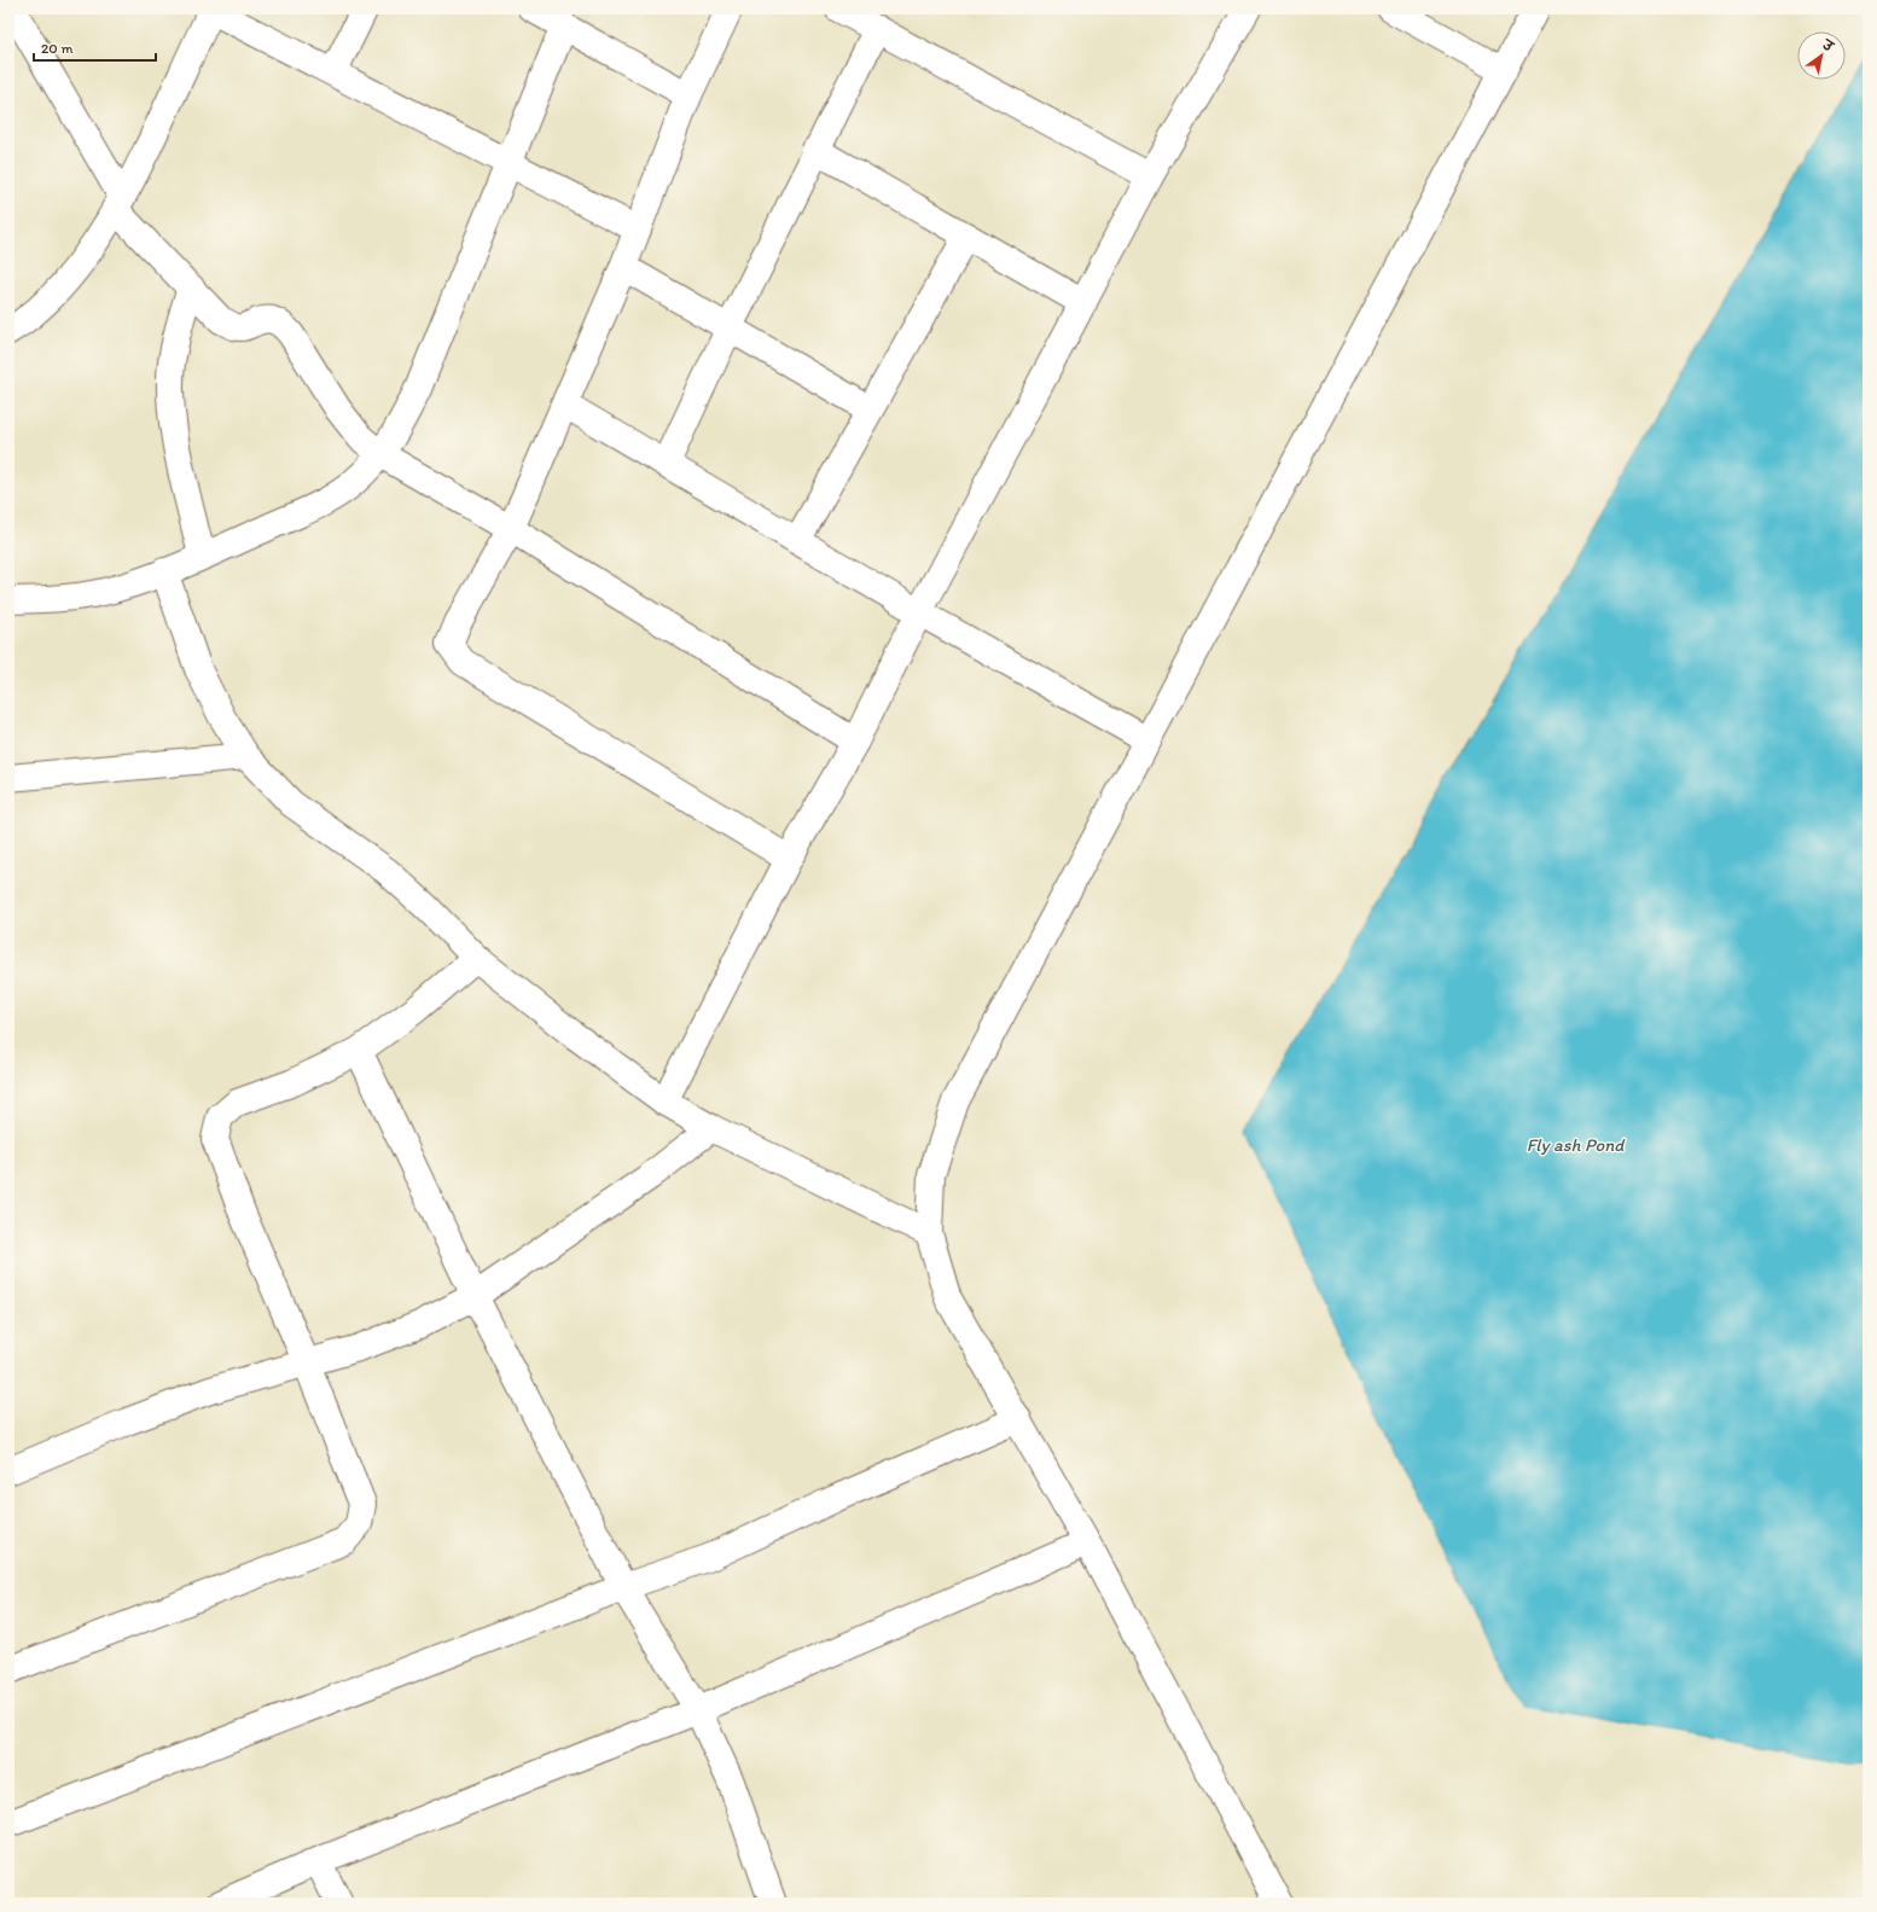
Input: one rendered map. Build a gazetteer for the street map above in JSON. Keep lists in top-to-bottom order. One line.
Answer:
{"water":["Fly ash Pond"],"scale_bar":"20 m","north":"top right"}
